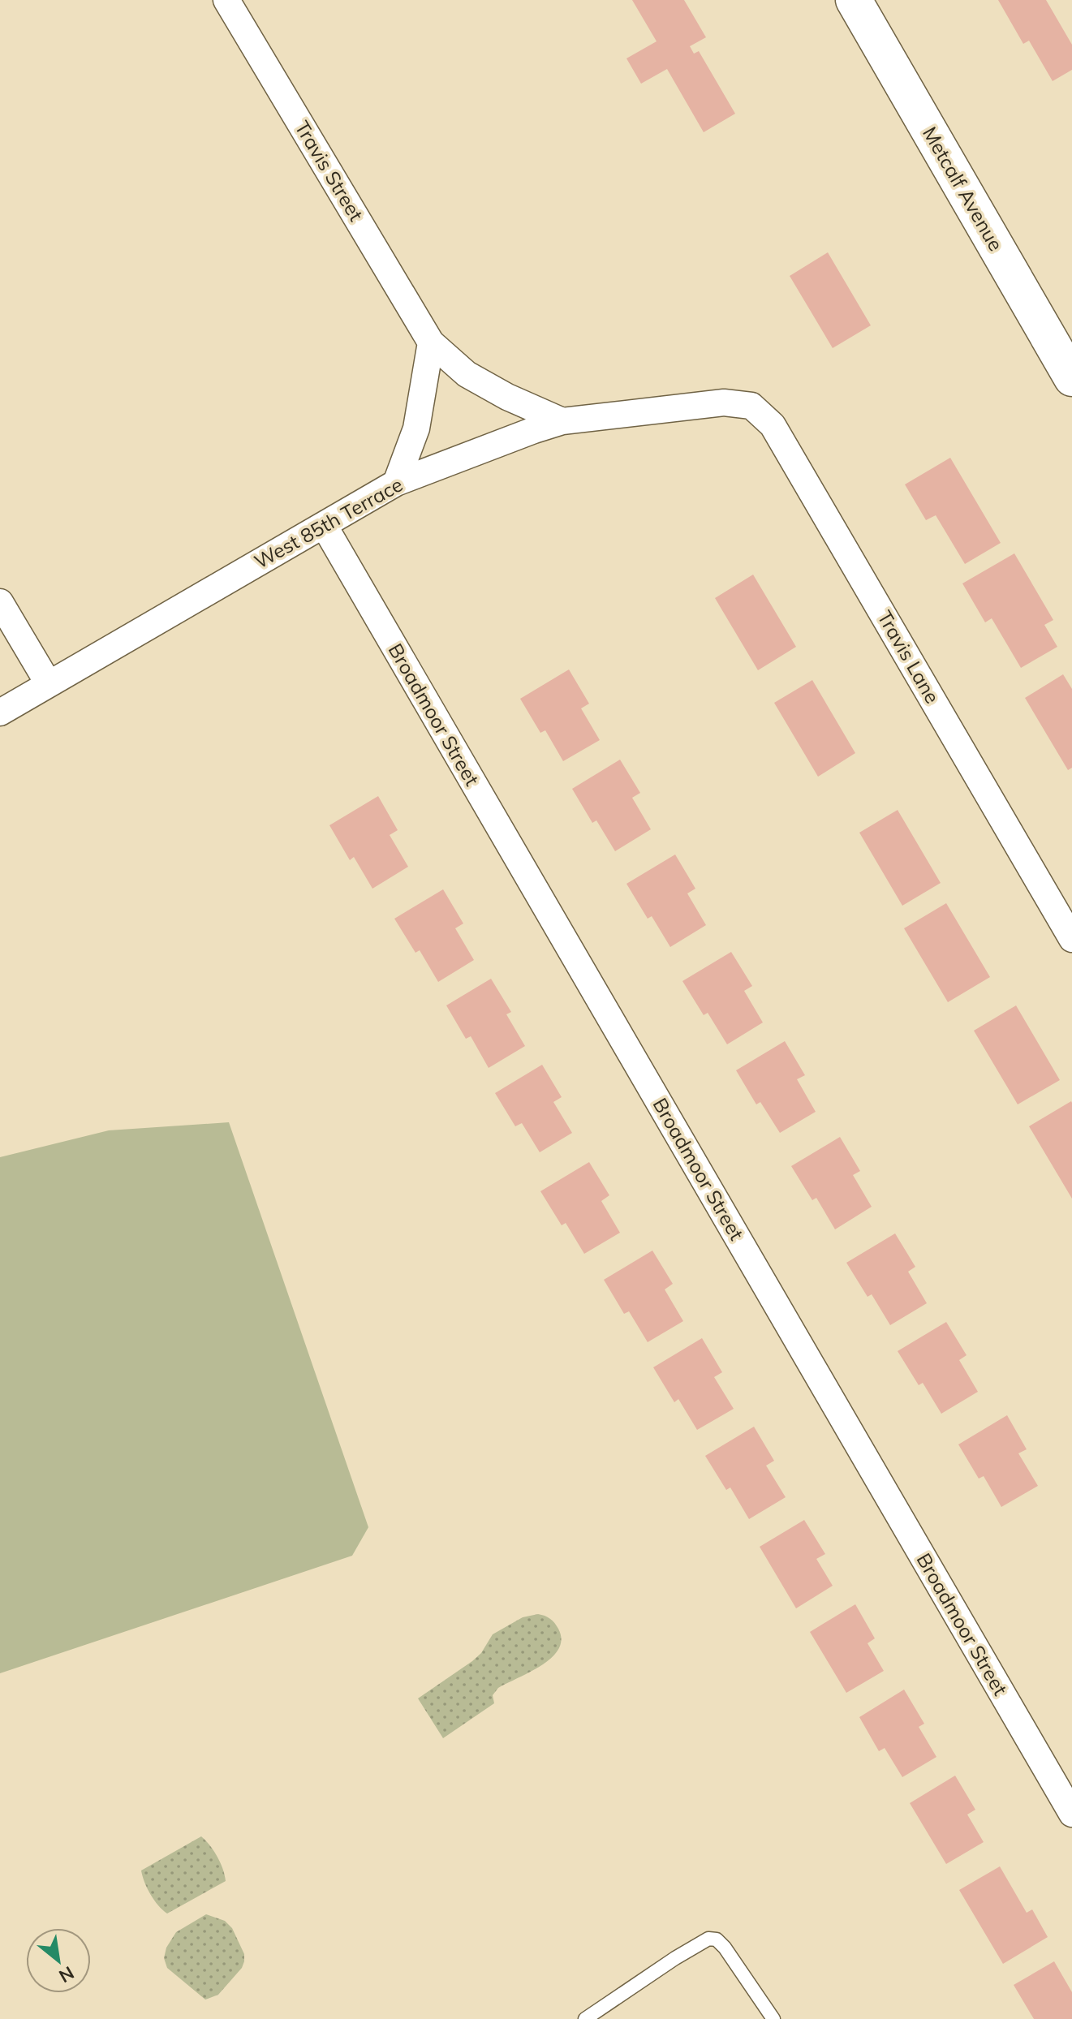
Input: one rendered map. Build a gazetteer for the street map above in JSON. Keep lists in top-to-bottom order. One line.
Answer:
{"streets":{"main road":["Metcalf Avenue"],"street":["Travis Street","West 85th Terrace","Travis Lane","Broadmoor Street"]},"crossings":[["Travis Street","West 85th Terrace"],["West 85th Terrace","Travis Lane"],["West 85th Terrace","Broadmoor Street"]],"north":"bottom right"}
